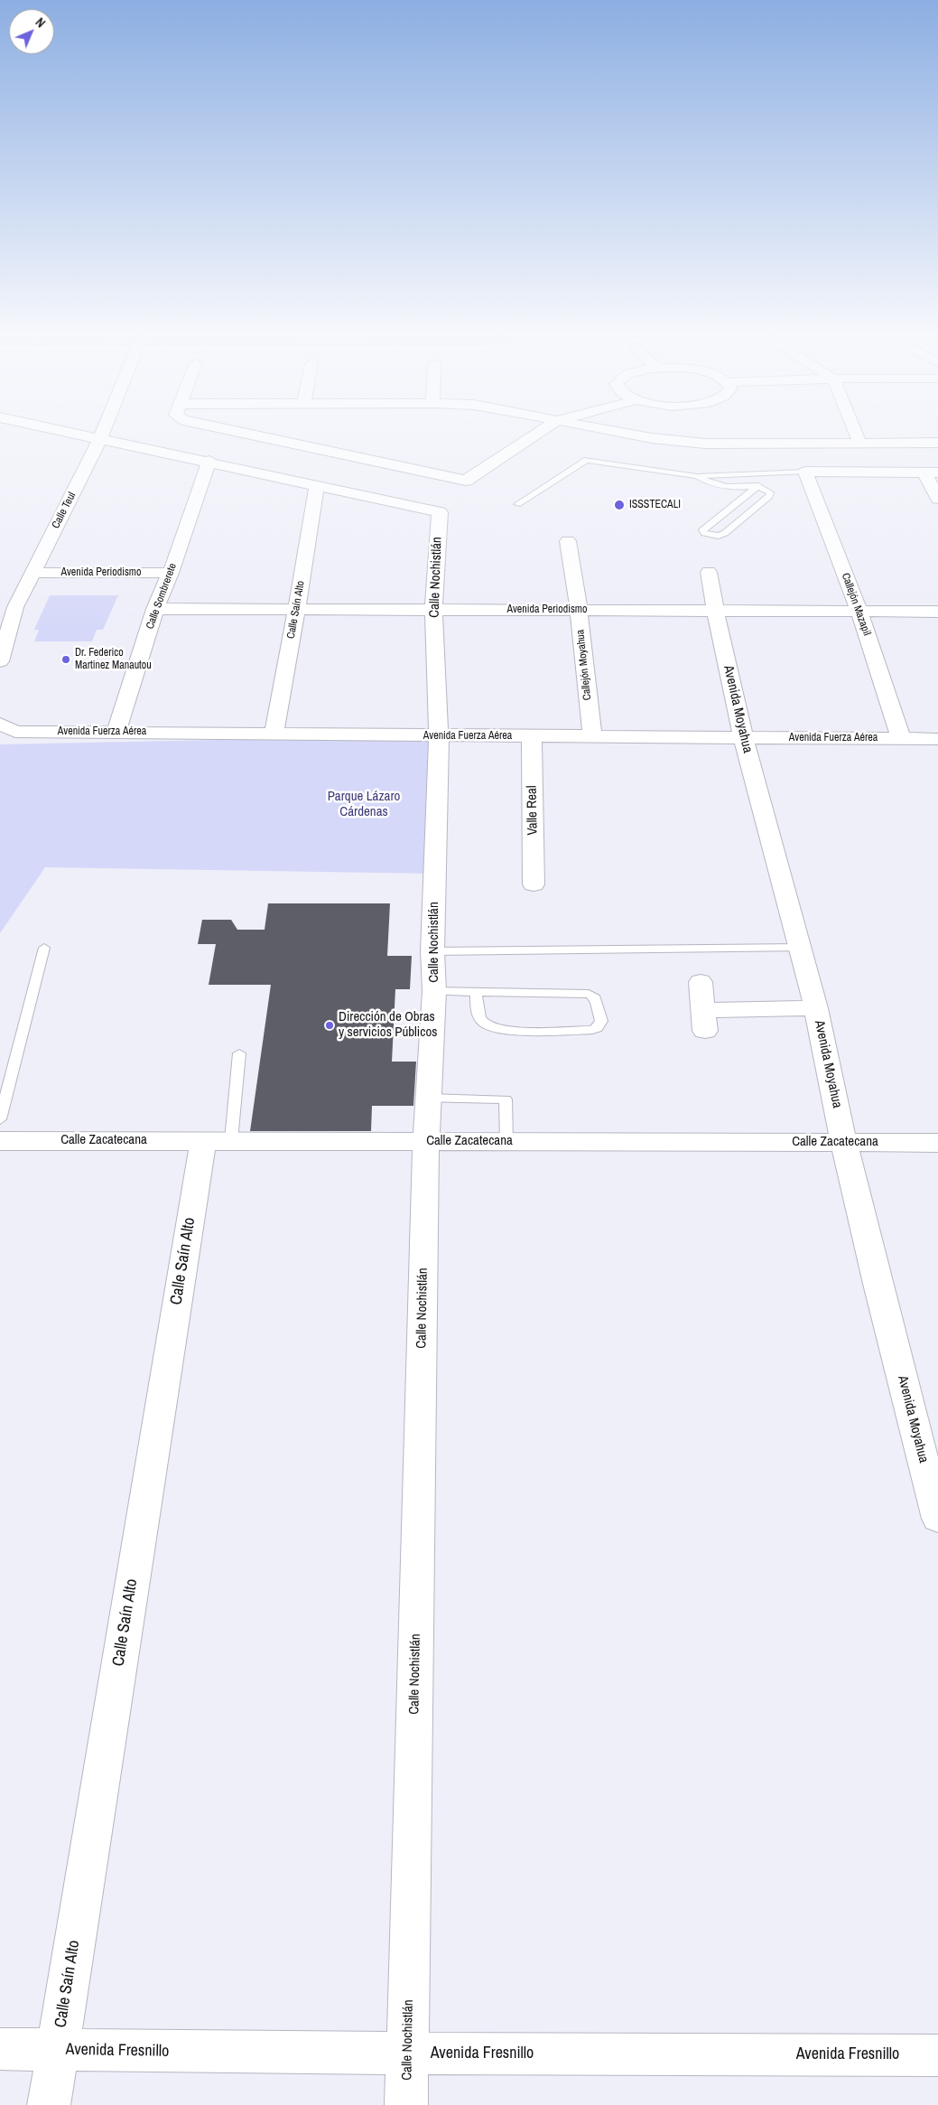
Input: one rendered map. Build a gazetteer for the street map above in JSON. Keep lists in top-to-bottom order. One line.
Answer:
{"streets":{"street":["Calle Teul","Avenida Periodismo","Calle Nochistlán","Calle Sombrerete","Callejón Mazapil","Calle Saín Alto","Callejón Moyahua","Avenida Moyahua","Avenida Fuerza Aérea","Valle Real","Calle Zacatecana","Avenida Fresnillo"]},"crossings":[["Calle Teul","Avenida Periodismo"],["Avenida Periodismo","Calle Nochistlán"],["Avenida Periodismo","Calle Sombrerete"],["Avenida Periodismo","Callejón Mazapil"],["Avenida Periodismo","Calle Saín Alto"],["Avenida Periodismo","Callejón Moyahua"],["Avenida Periodismo","Avenida Moyahua"],["Calle Nochistlán","Calle Saín Alto"],["Calle Nochistlán","Avenida Fuerza Aérea"],["Calle Nochistlán","Calle Zacatecana"],["Calle Nochistlán","Avenida Fresnillo"],["Calle Sombrerete","Avenida Fuerza Aérea"],["Callejón Mazapil","Avenida Fuerza Aérea"],["Calle Saín Alto","Avenida Fuerza Aérea"],["Calle Saín Alto","Calle Zacatecana"],["Calle Saín Alto","Avenida Fresnillo"],["Callejón Moyahua","Avenida Fuerza Aérea"],["Avenida Moyahua","Avenida Fuerza Aérea"],["Avenida Moyahua","Calle Zacatecana"],["Avenida Fuerza Aérea","Valle Real"]],"parks":["Parque Lázaro Cárdenas"],"places":["ISSSTECALI","Dr. Federico Martinez Manautou","Dirección de Obras y servicios Públicos"],"north":"top right"}
